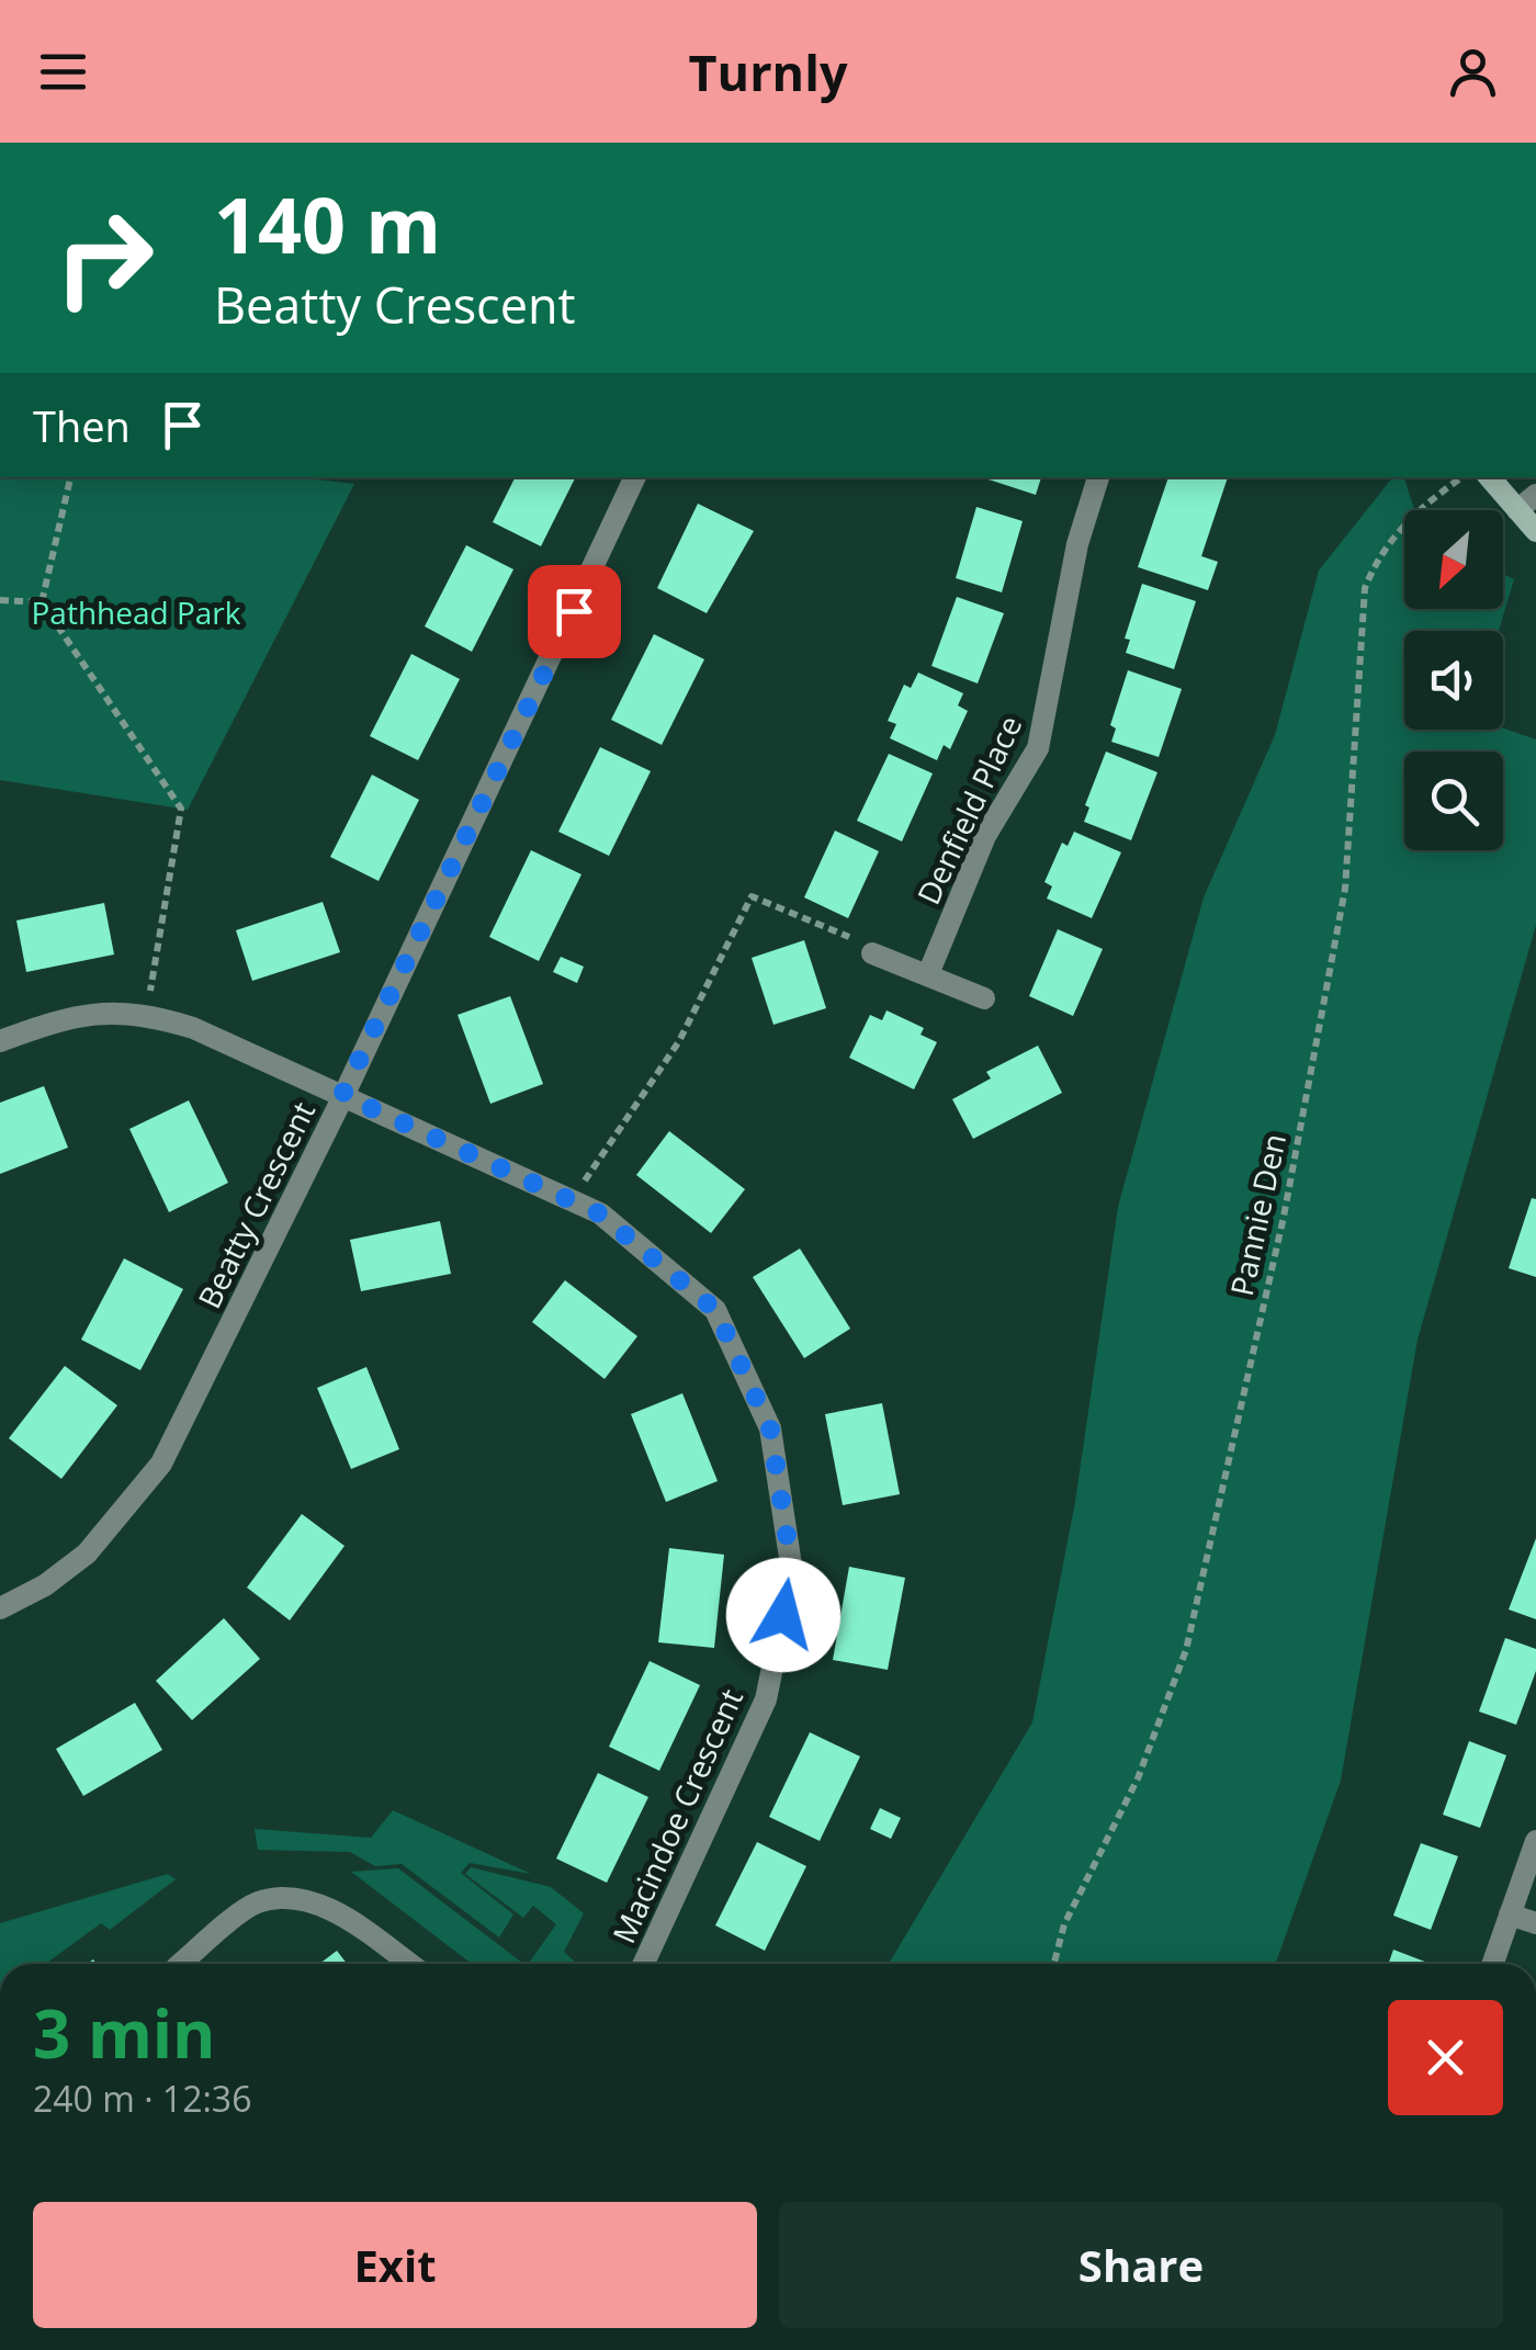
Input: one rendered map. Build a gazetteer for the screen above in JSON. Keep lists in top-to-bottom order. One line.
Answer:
{"streets":{"street":["Denfield Place","Beatty Crescent","Macindoe Crescent"],"path":["Pannie Den"]},"crossings":[["Beatty Crescent","Macindoe Crescent"]],"parks":["Pathhead Park"],"north":"bottom left","page":{"header":"Turnly","turn":["140 m","Beatty Crescent"],"then":"Then","heading":["3 min","240 m · 12:36"],"buttons":["Exit","Share"]}}
